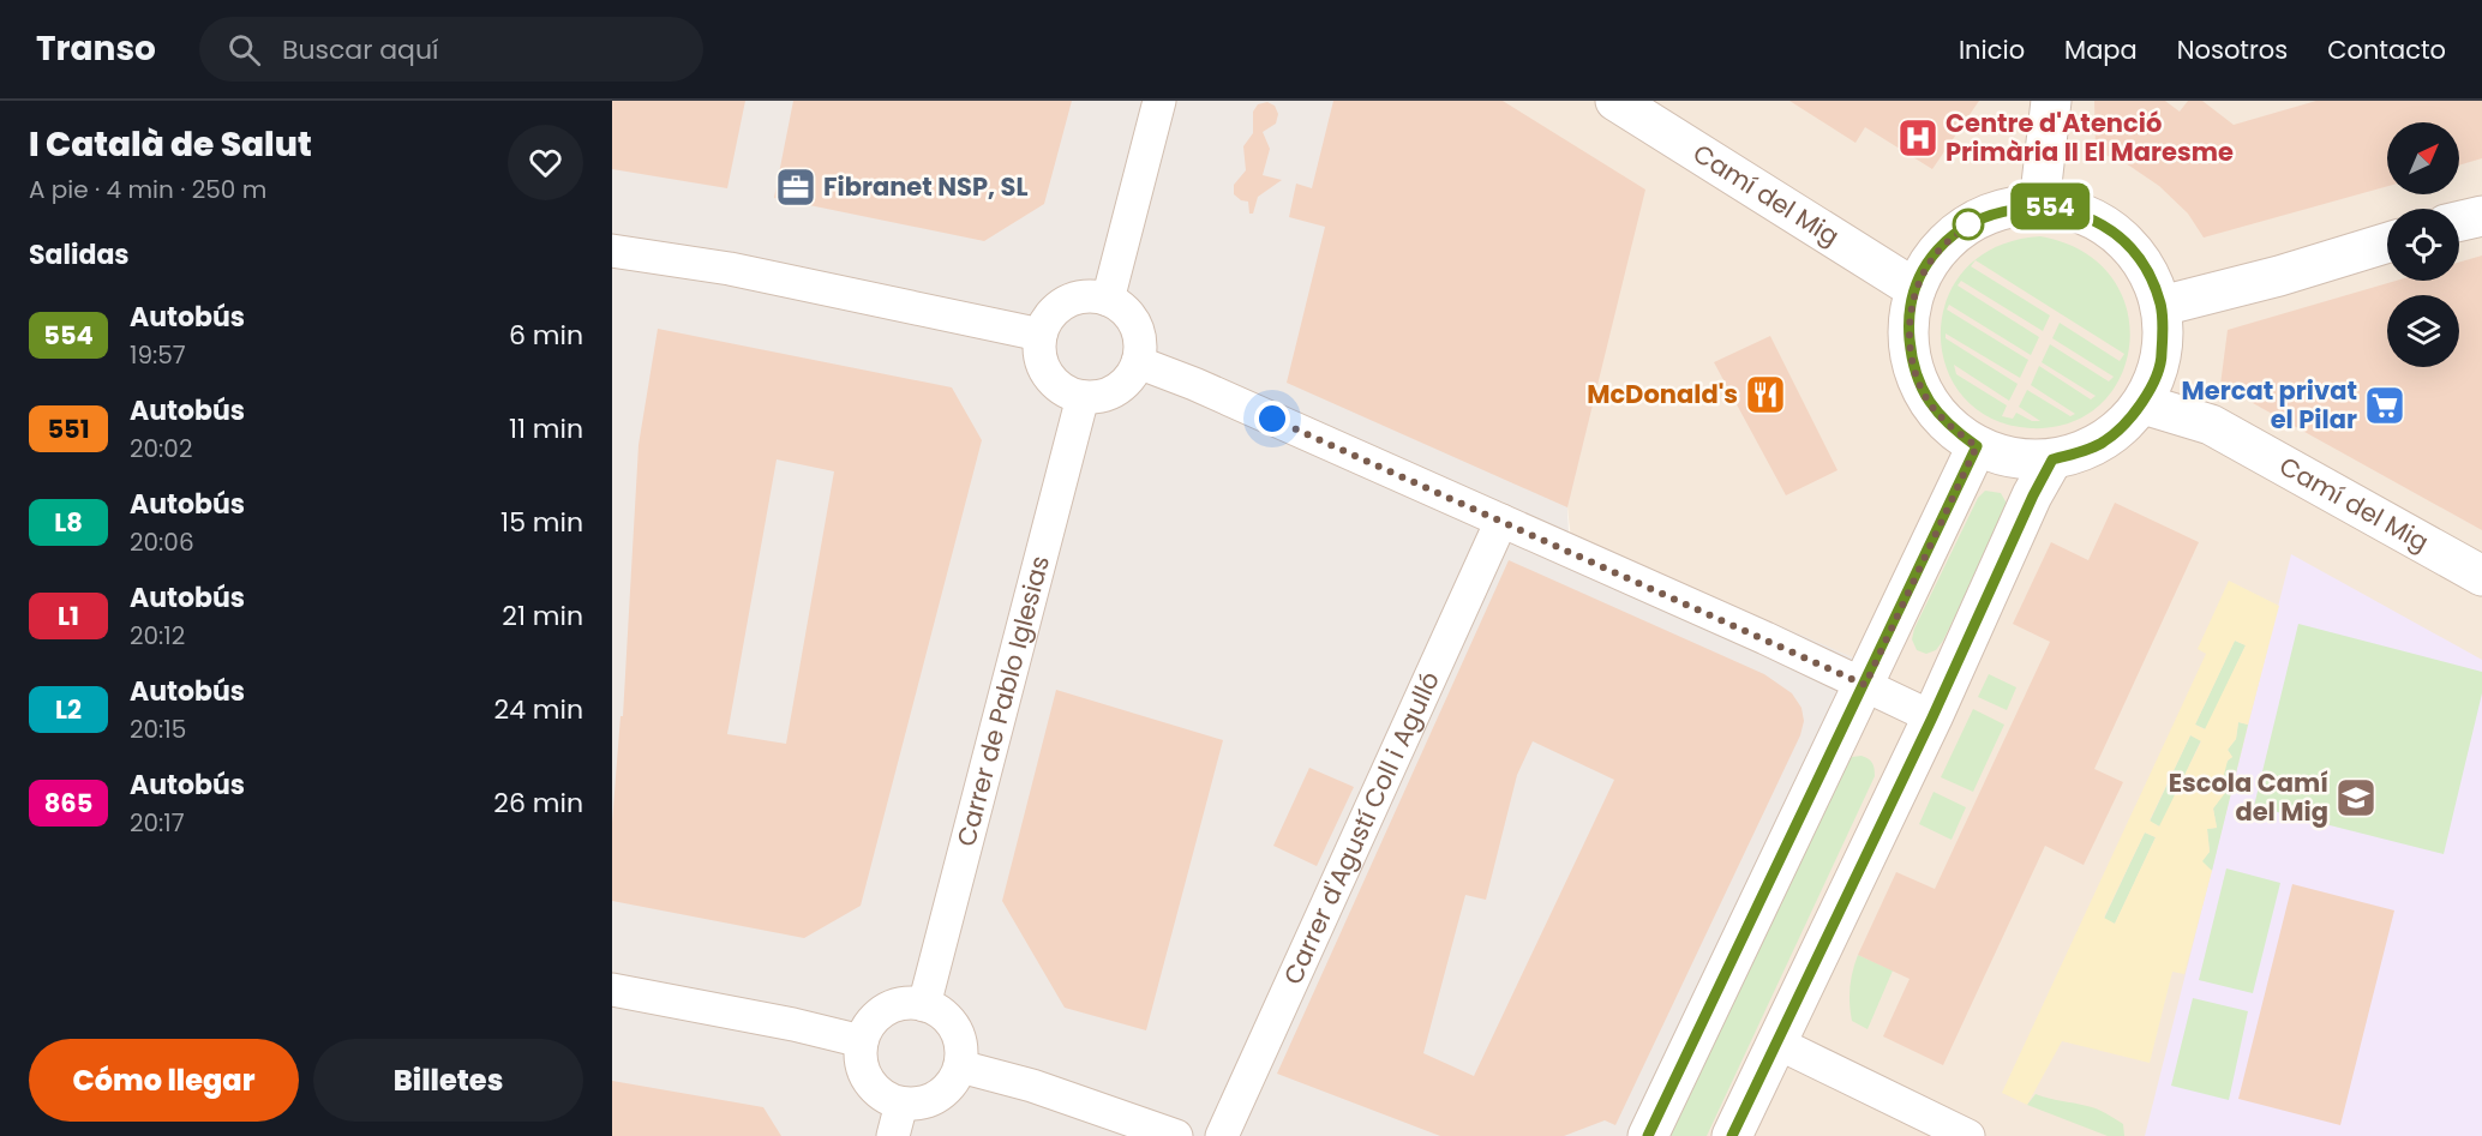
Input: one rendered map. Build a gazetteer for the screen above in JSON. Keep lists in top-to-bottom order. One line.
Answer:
{"streets":{"street":["Camí del Mig","Carrer de Pablo Iglesias","Carrer d'Agustí Coll i Agulló"]},"places":{"hospital":["Centre d'Atenció Primària II El Maresme"],"office":["Fibranet NSP, SL"],"restaurant":["McDonald's"],"supermarket":["Mercat privat el Pilar"],"school or university":["Escola Camí del Mig"]},"lines":["bus line 554"],"north":"top right","page":{"header":"Transo","search":"Buscar aquí","nav":["Inicio","Mapa","Nosotros","Contacto"],"heading":[["I Català de Salut","A pie · 4 min · 250 m"],"Salidas"],"on_map":"554","list":[{"mark":"554","name":"Autobús","note":"19:57","value":"6 min"},{"mark":"551","name":"Autobús","note":"20:02","value":"11 min"},{"mark":"L8","name":"Autobús","note":"20:06","value":"15 min"},{"mark":"L1","name":"Autobús","note":"20:12","value":"21 min"},{"mark":"L2","name":"Autobús","note":"20:15","value":"24 min"},{"mark":"865","name":"Autobús","note":"20:17","value":"26 min"}],"buttons":["Cómo llegar","Billetes"]}}
